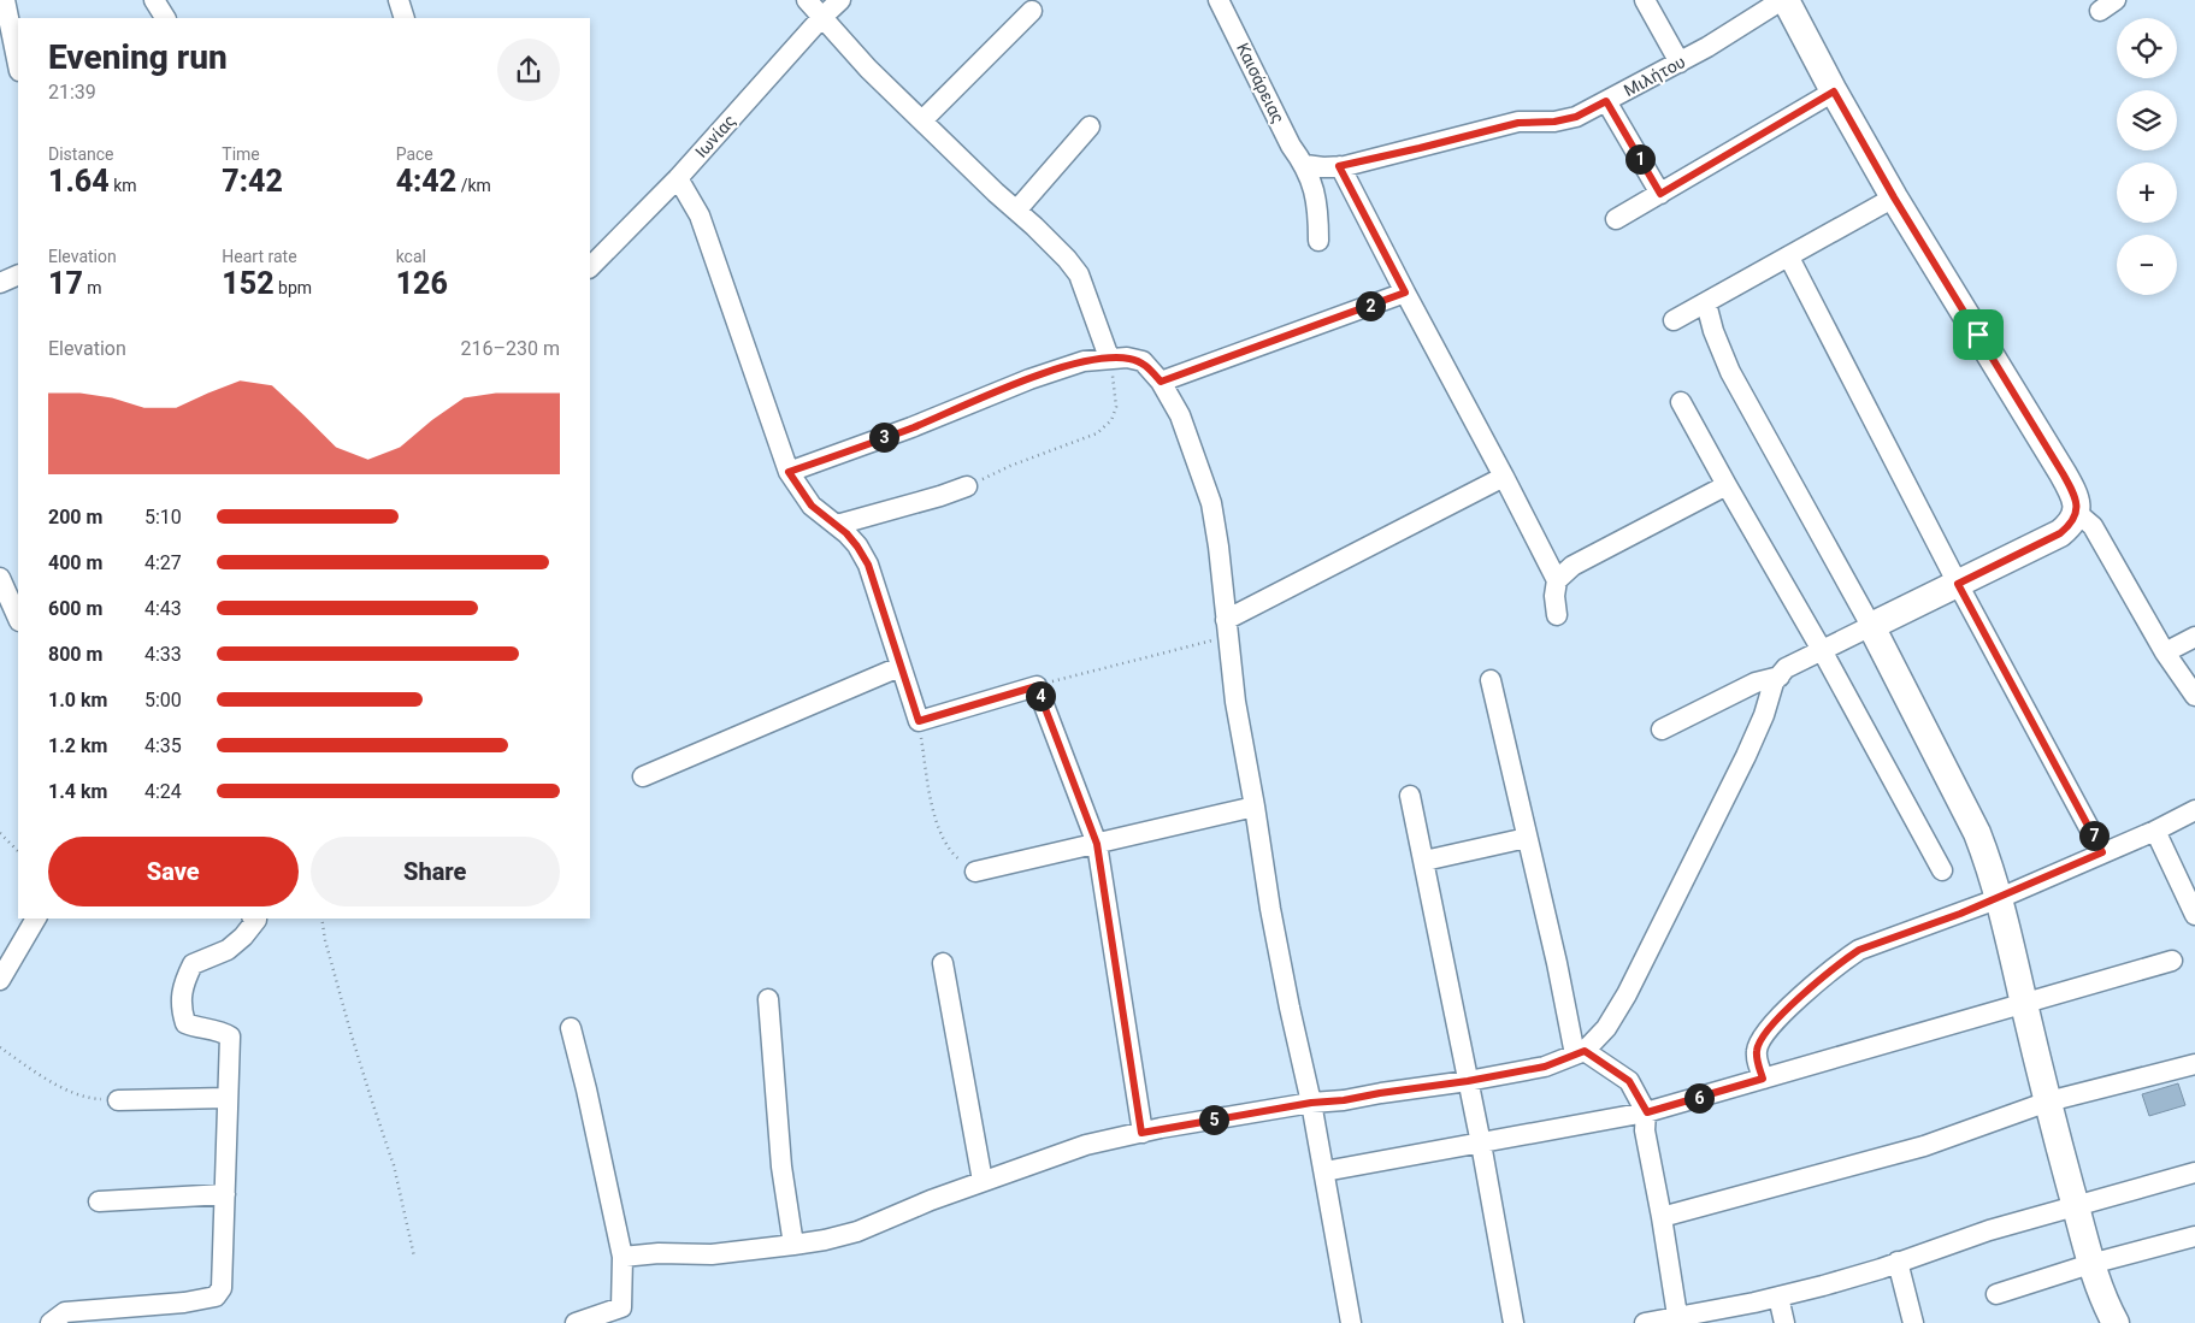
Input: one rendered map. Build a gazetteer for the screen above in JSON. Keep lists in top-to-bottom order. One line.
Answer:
{"streets":{"street":["Μιλήτου","Καισάρειας","Ιωνίας"]},"crossings":[["Μιλήτου","Καισάρειας"]],"page":{"map_buttons":["+","−"],"heading":["Evening run","21:39"],"stats":[["Distance","1.64 km"],["Time","7:42"],["Pace","4:42 /km"],["Elevation","17 m"],["Heart rate","152 bpm"],["kcal","126"]],"pins":["1","2","3","4","7","6","5"],"chart":["Elevation","216–230 m"],"list":[{"name":"200 m","note":"5:10"},{"name":"400 m","note":"4:27"},{"name":"600 m","note":"4:43"},{"name":"800 m","note":"4:33"},{"name":"1.0 km","note":"5:00"},{"name":"1.2 km","note":"4:35"},{"name":"1.4 km","note":"4:24"}],"buttons":["Save","Share"]}}
